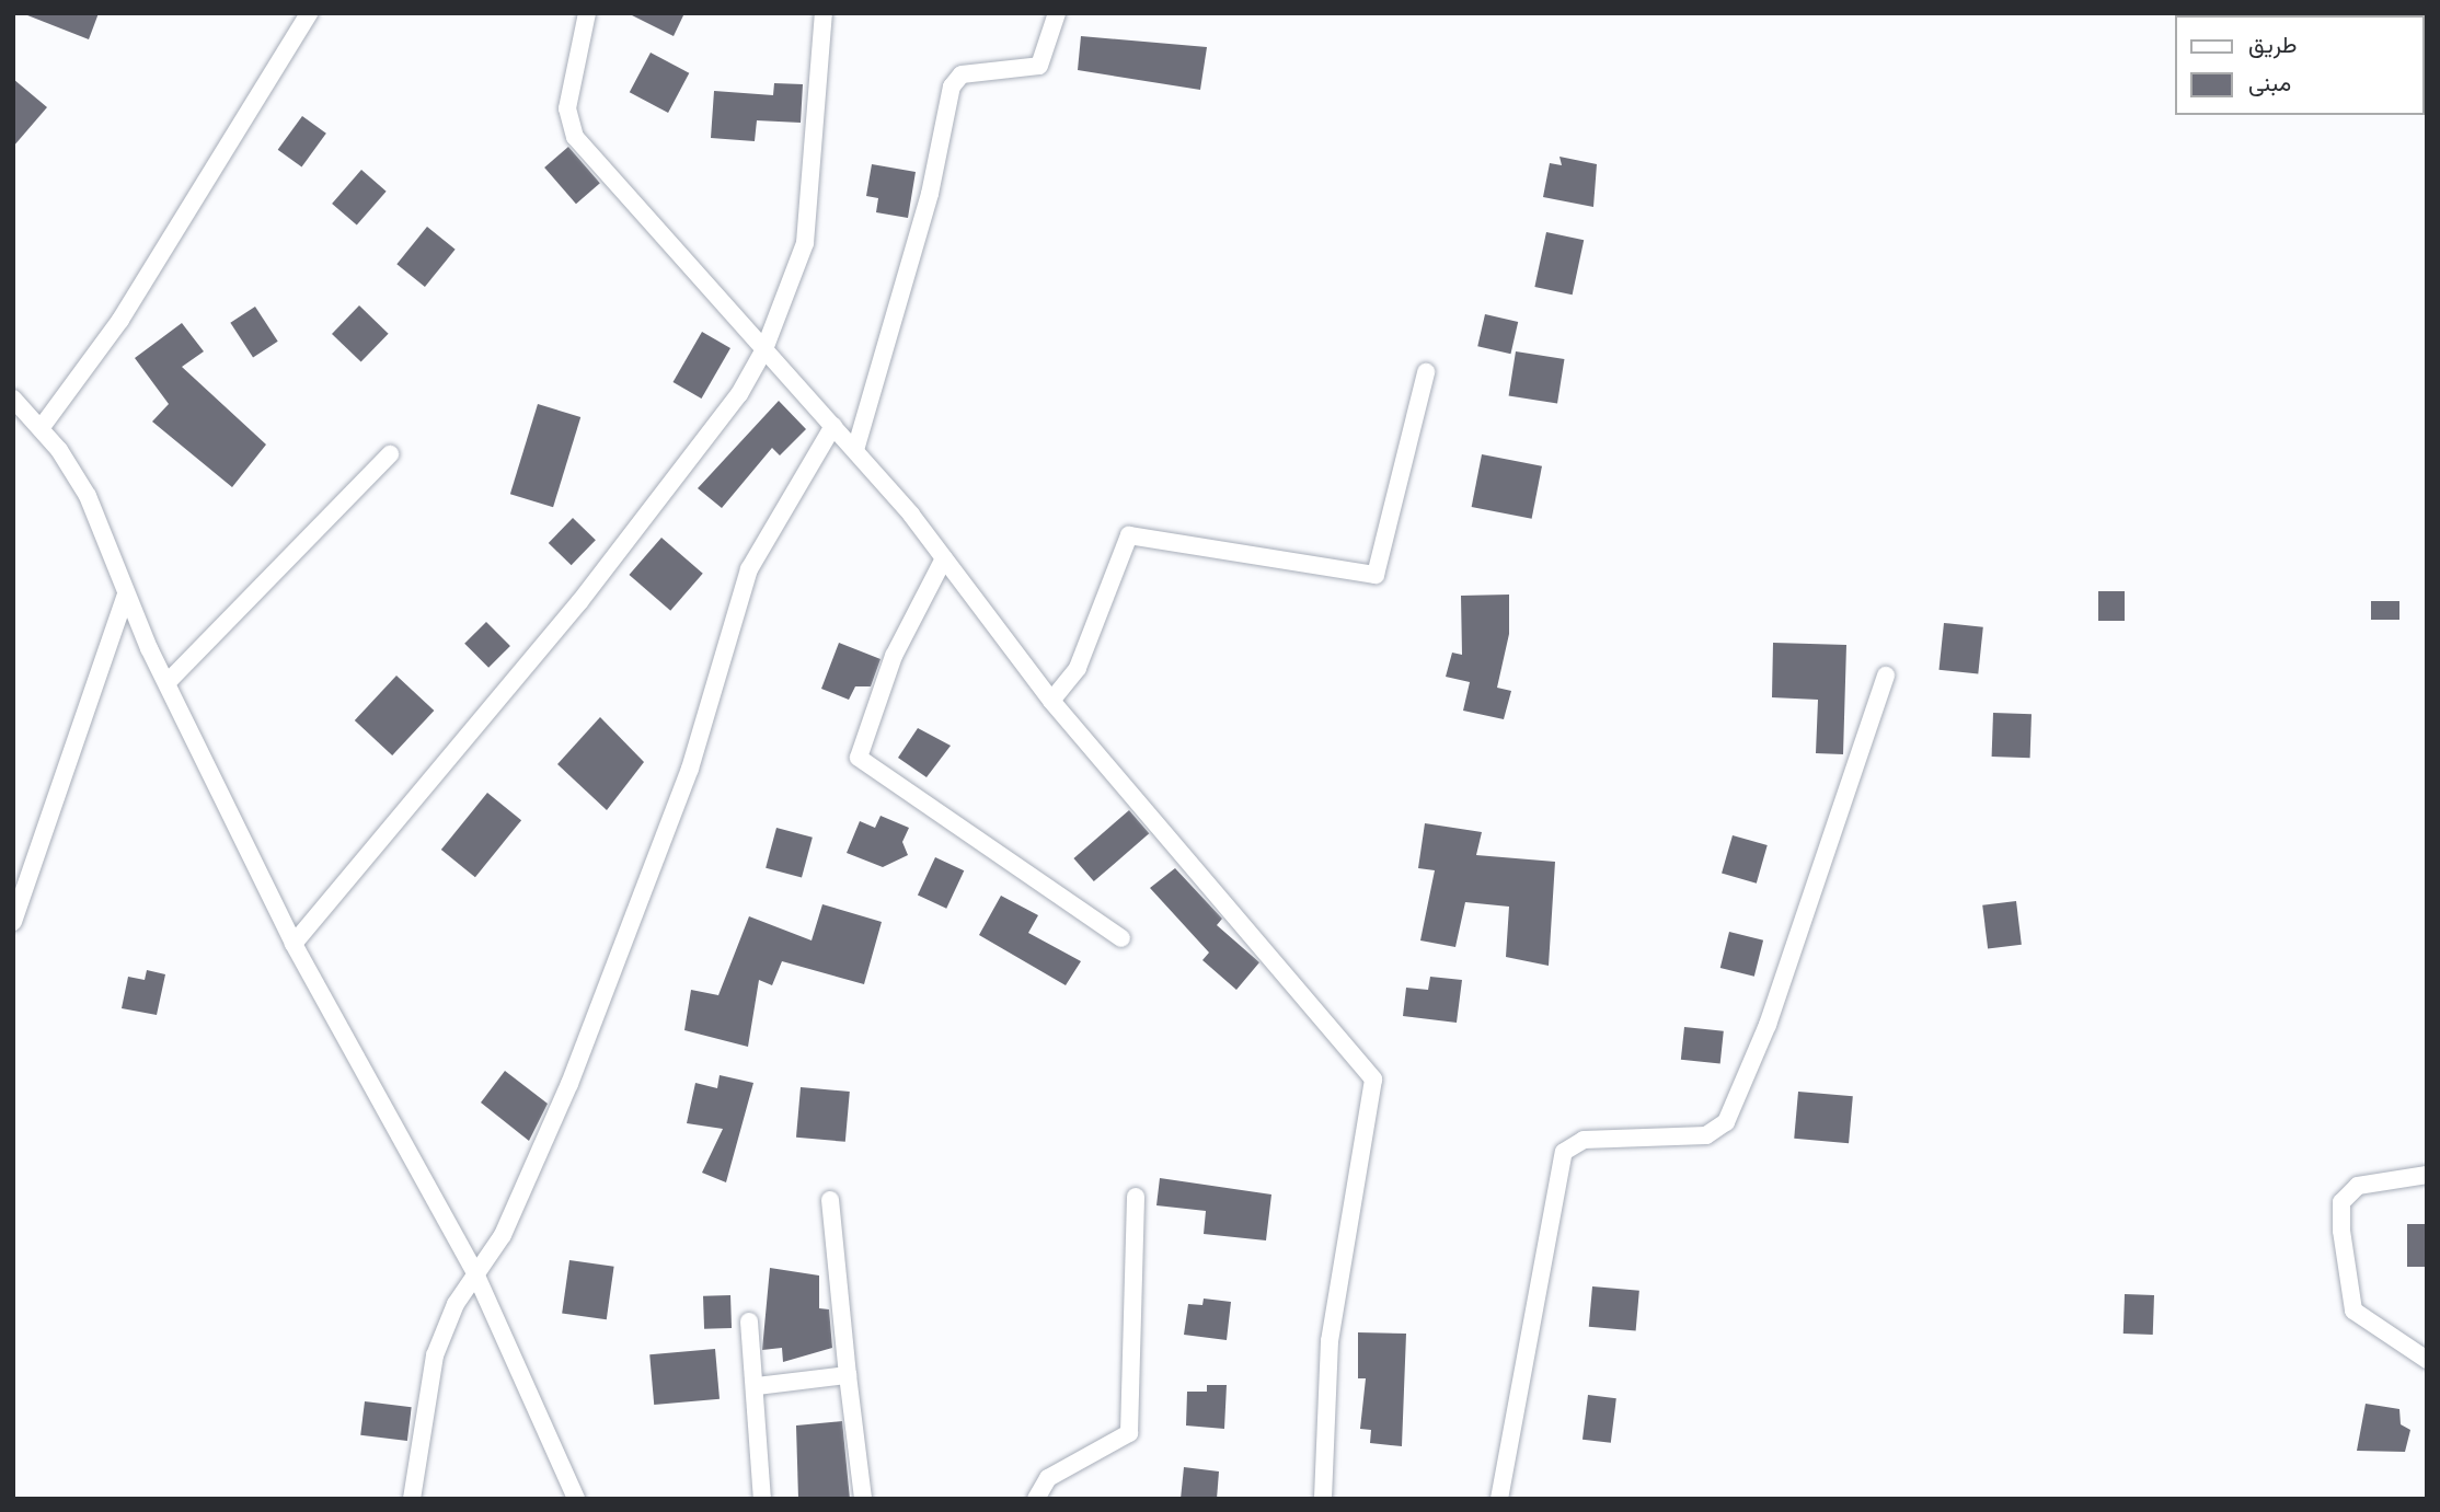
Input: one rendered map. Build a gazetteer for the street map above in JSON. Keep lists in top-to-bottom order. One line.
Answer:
{"legend":["طريق","مبنى"]}
